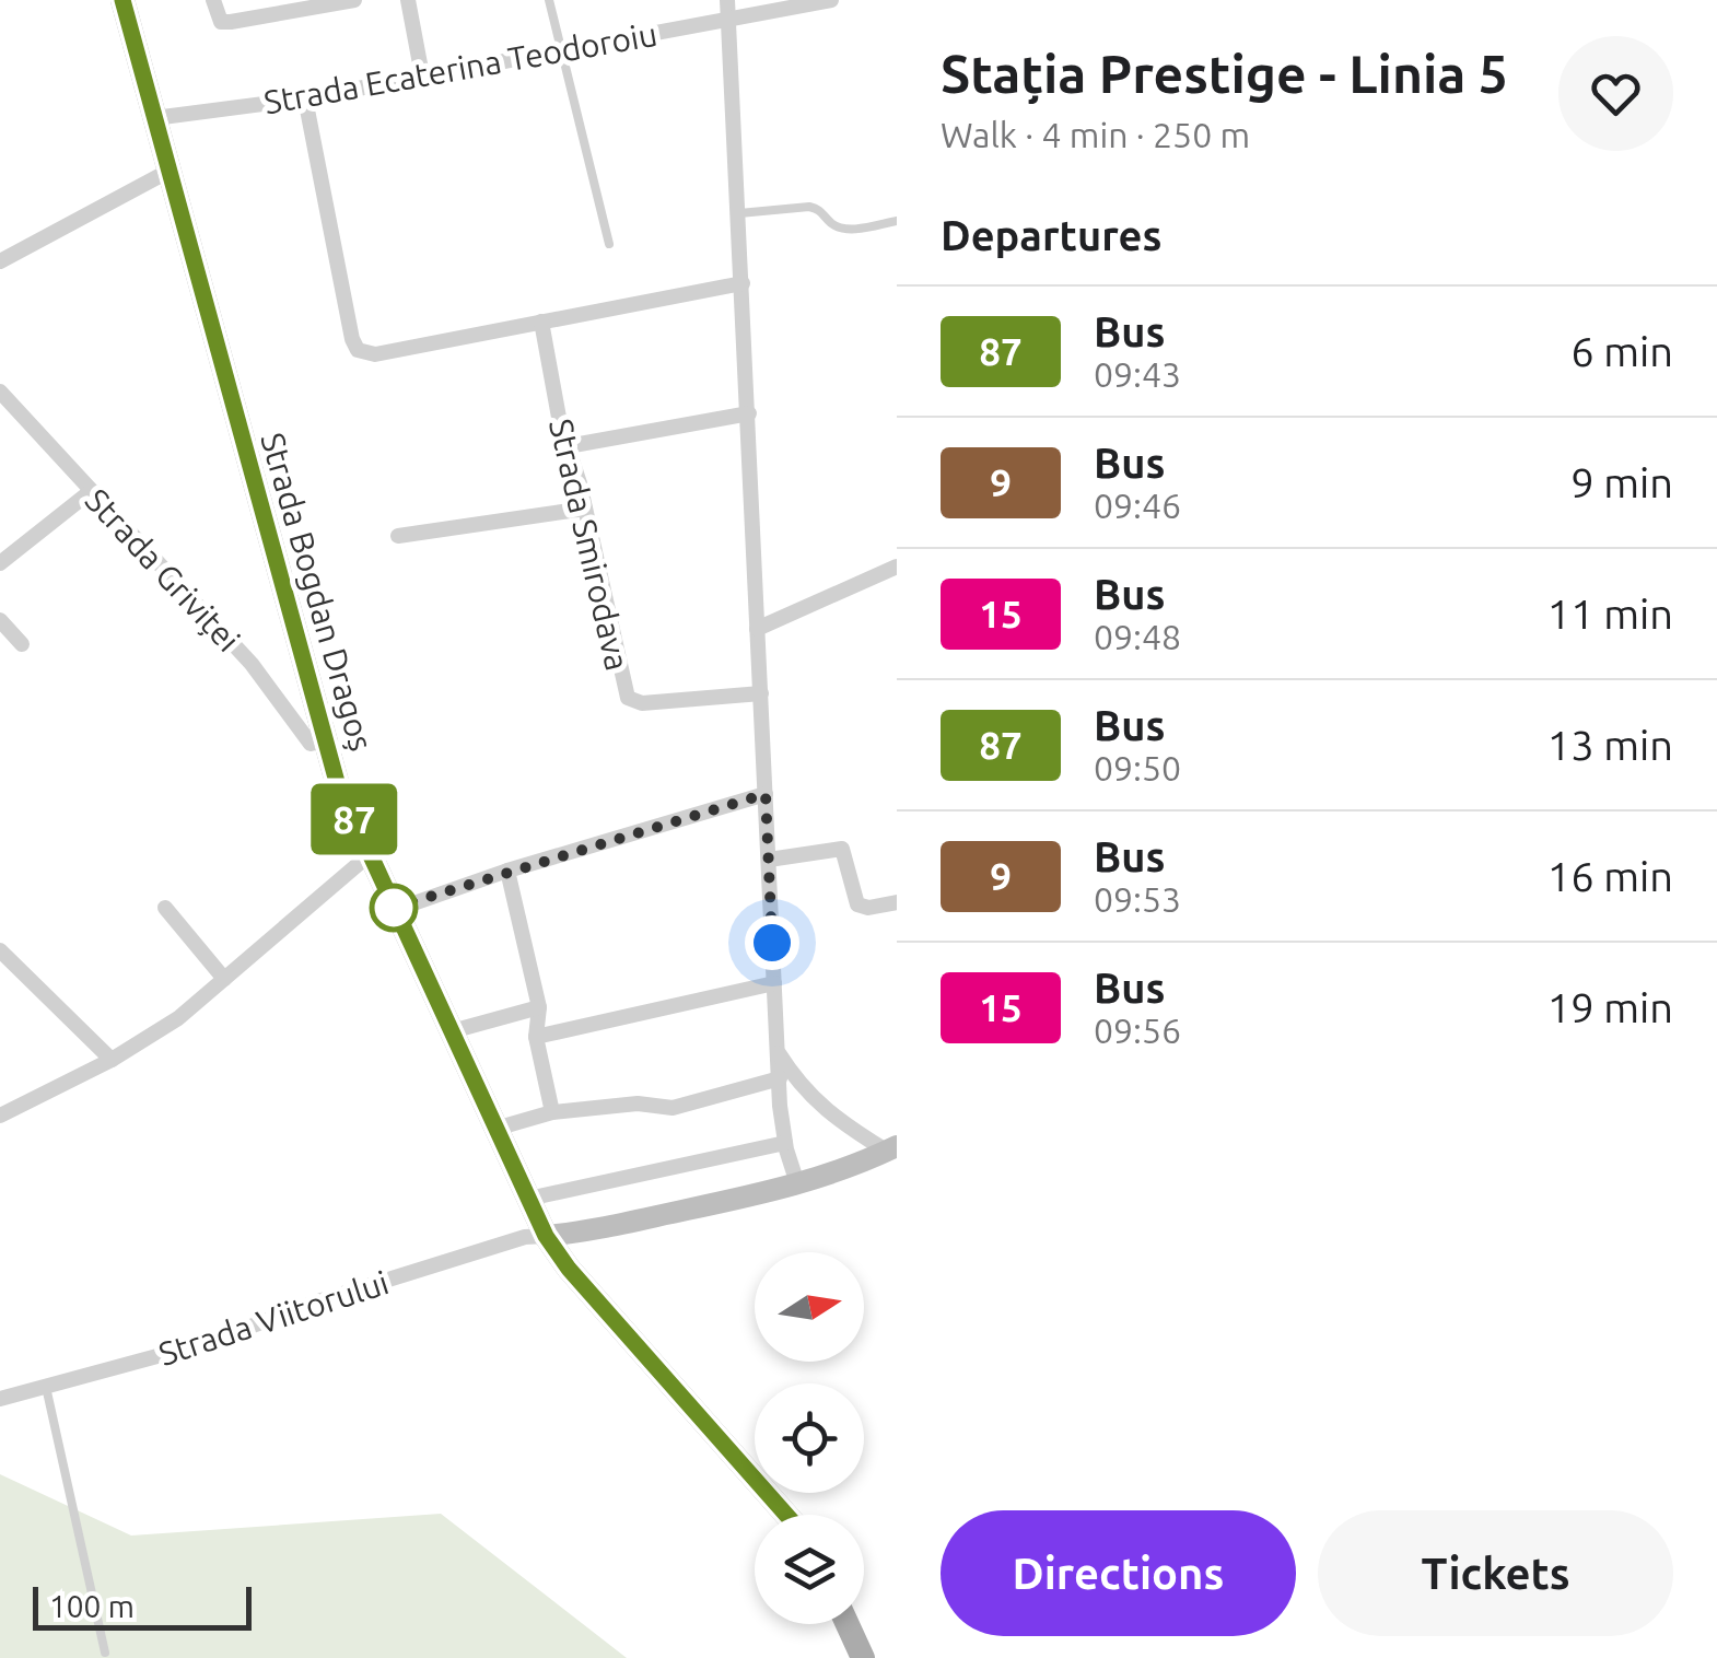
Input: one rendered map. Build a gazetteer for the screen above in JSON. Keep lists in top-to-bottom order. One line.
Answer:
{"streets":{"main road":["Strada Bogdan Dragoș"],"street":["Strada Ecaterina Teodoroiu","Strada Smirodava","Strada Griviței","Strada Viitorului"]},"crossings":[["Strada Ecaterina Teodoroiu","Strada Bogdan Dragoș"],["Strada Griviței","Strada Bogdan Dragoș"],["Strada Bogdan Dragoș","Strada Viitorului"]],"lines":["bus line 87"],"scale_bar":"100 m","north":"right","page":{"on_map":"87","heading":[["Stația Prestige - Linia 5","Walk · 4 min · 250 m"],"Departures"],"list":[{"mark":"87","name":"Bus","note":"09:43","value":"6 min"},{"mark":"9","name":"Bus","note":"09:46","value":"9 min"},{"mark":"15","name":"Bus","note":"09:48","value":"11 min"},{"mark":"87","name":"Bus","note":"09:50","value":"13 min"},{"mark":"9","name":"Bus","note":"09:53","value":"16 min"},{"mark":"15","name":"Bus","note":"09:56","value":"19 min"}],"buttons":["Directions","Tickets"],"scale":"100 m"}}
